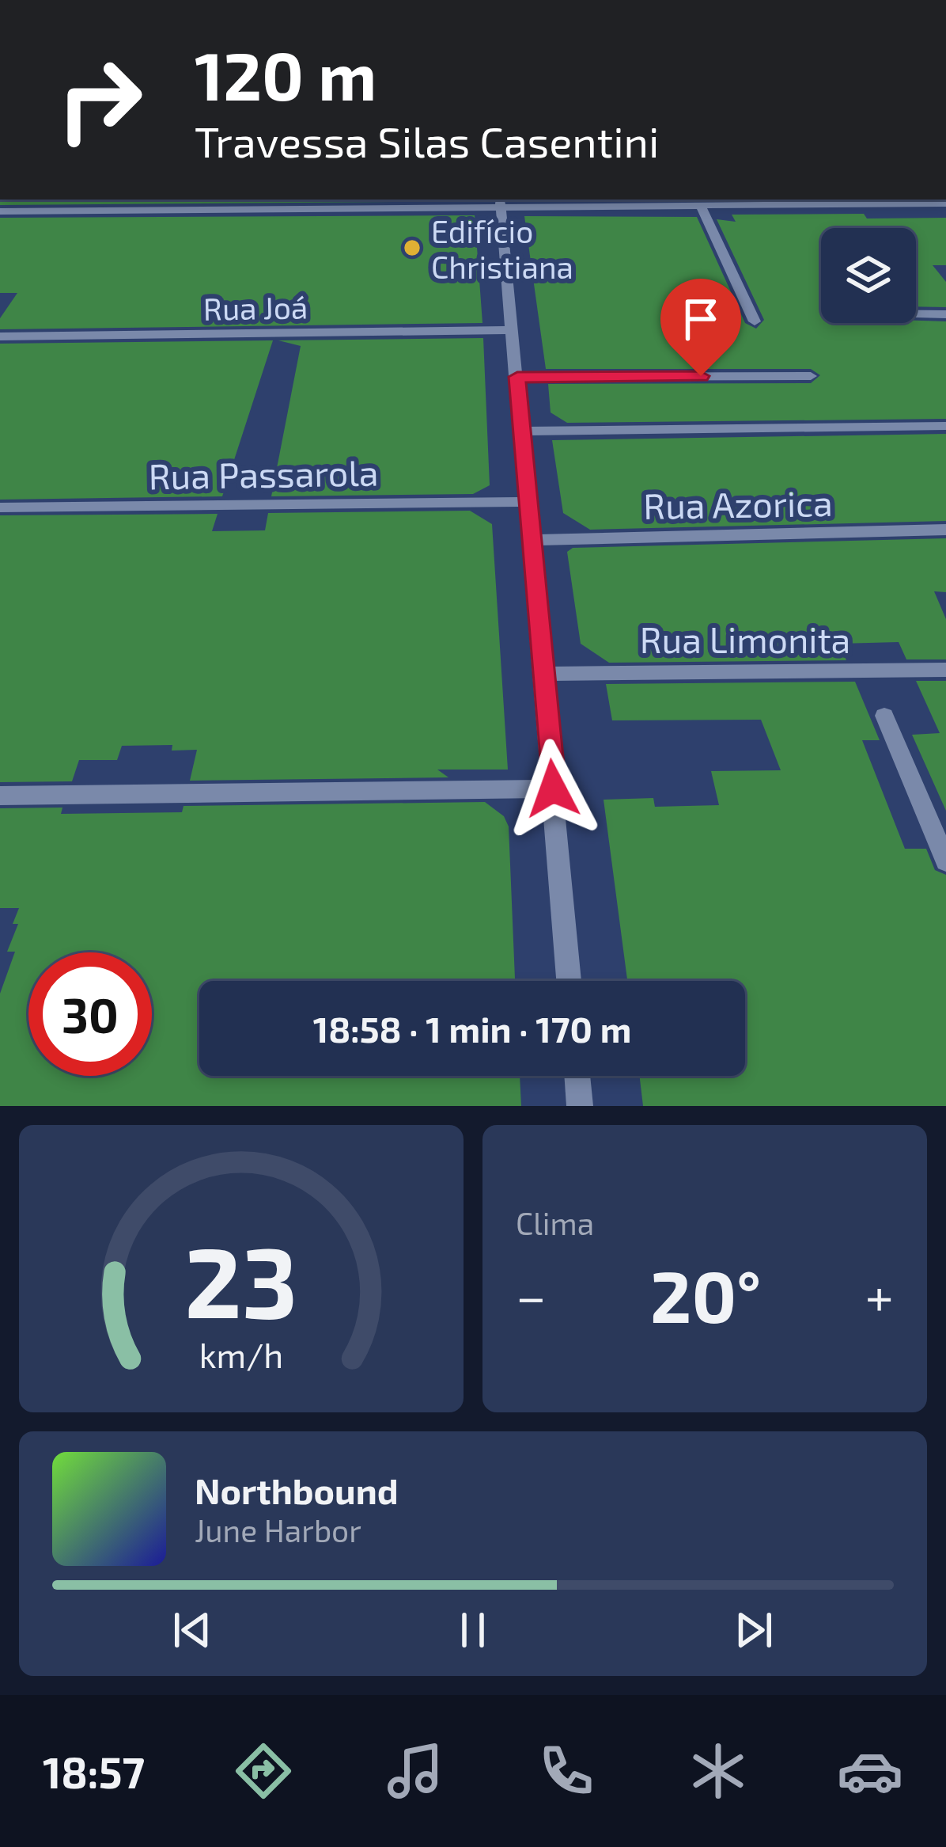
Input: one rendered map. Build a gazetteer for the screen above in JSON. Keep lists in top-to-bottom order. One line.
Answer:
{"streets":{"street":["Rua Joá","Rua Passarola","Rua Azorica","Rua Limonita"]},"places":["Edifício Christiana"],"page":{"turn":["120 m","Travessa Silas Casentini"],"limit":"30","trip":"18:58 · 1 min · 170 m","tile":"Clima","heat":["−","20°","+"],"song":["Northbound","June Harbor"],"tabs":"18:57","gauge":["23","km/h"]}}
